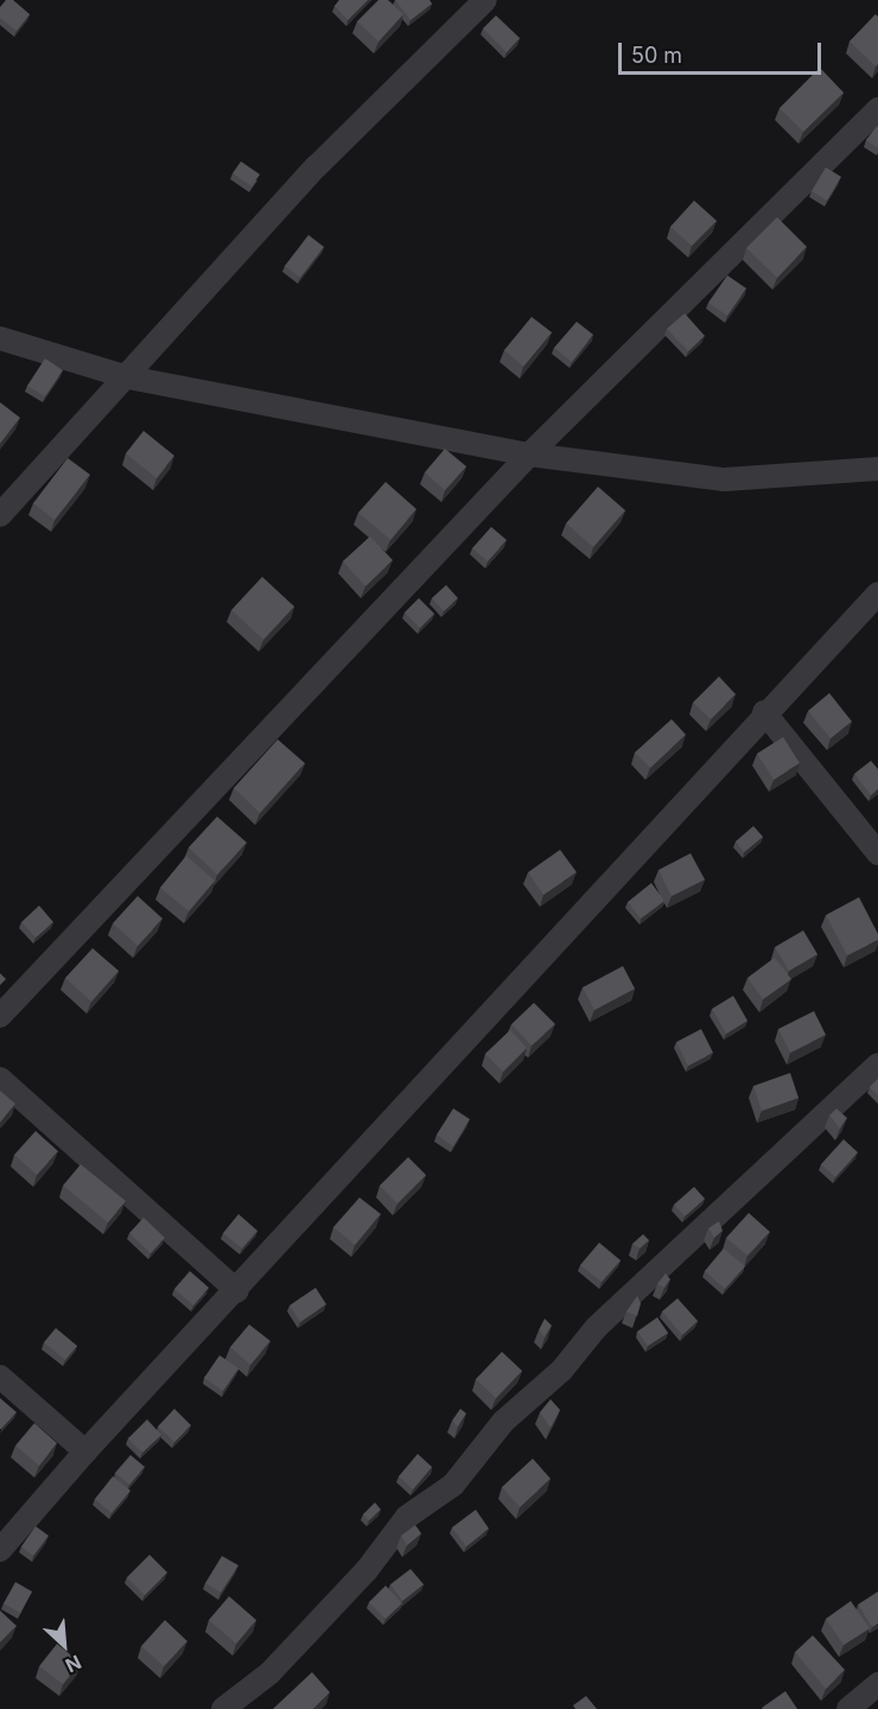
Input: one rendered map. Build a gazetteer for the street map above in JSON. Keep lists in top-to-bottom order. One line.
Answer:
{"scale_bar":"50 m","north":"bottom right"}
